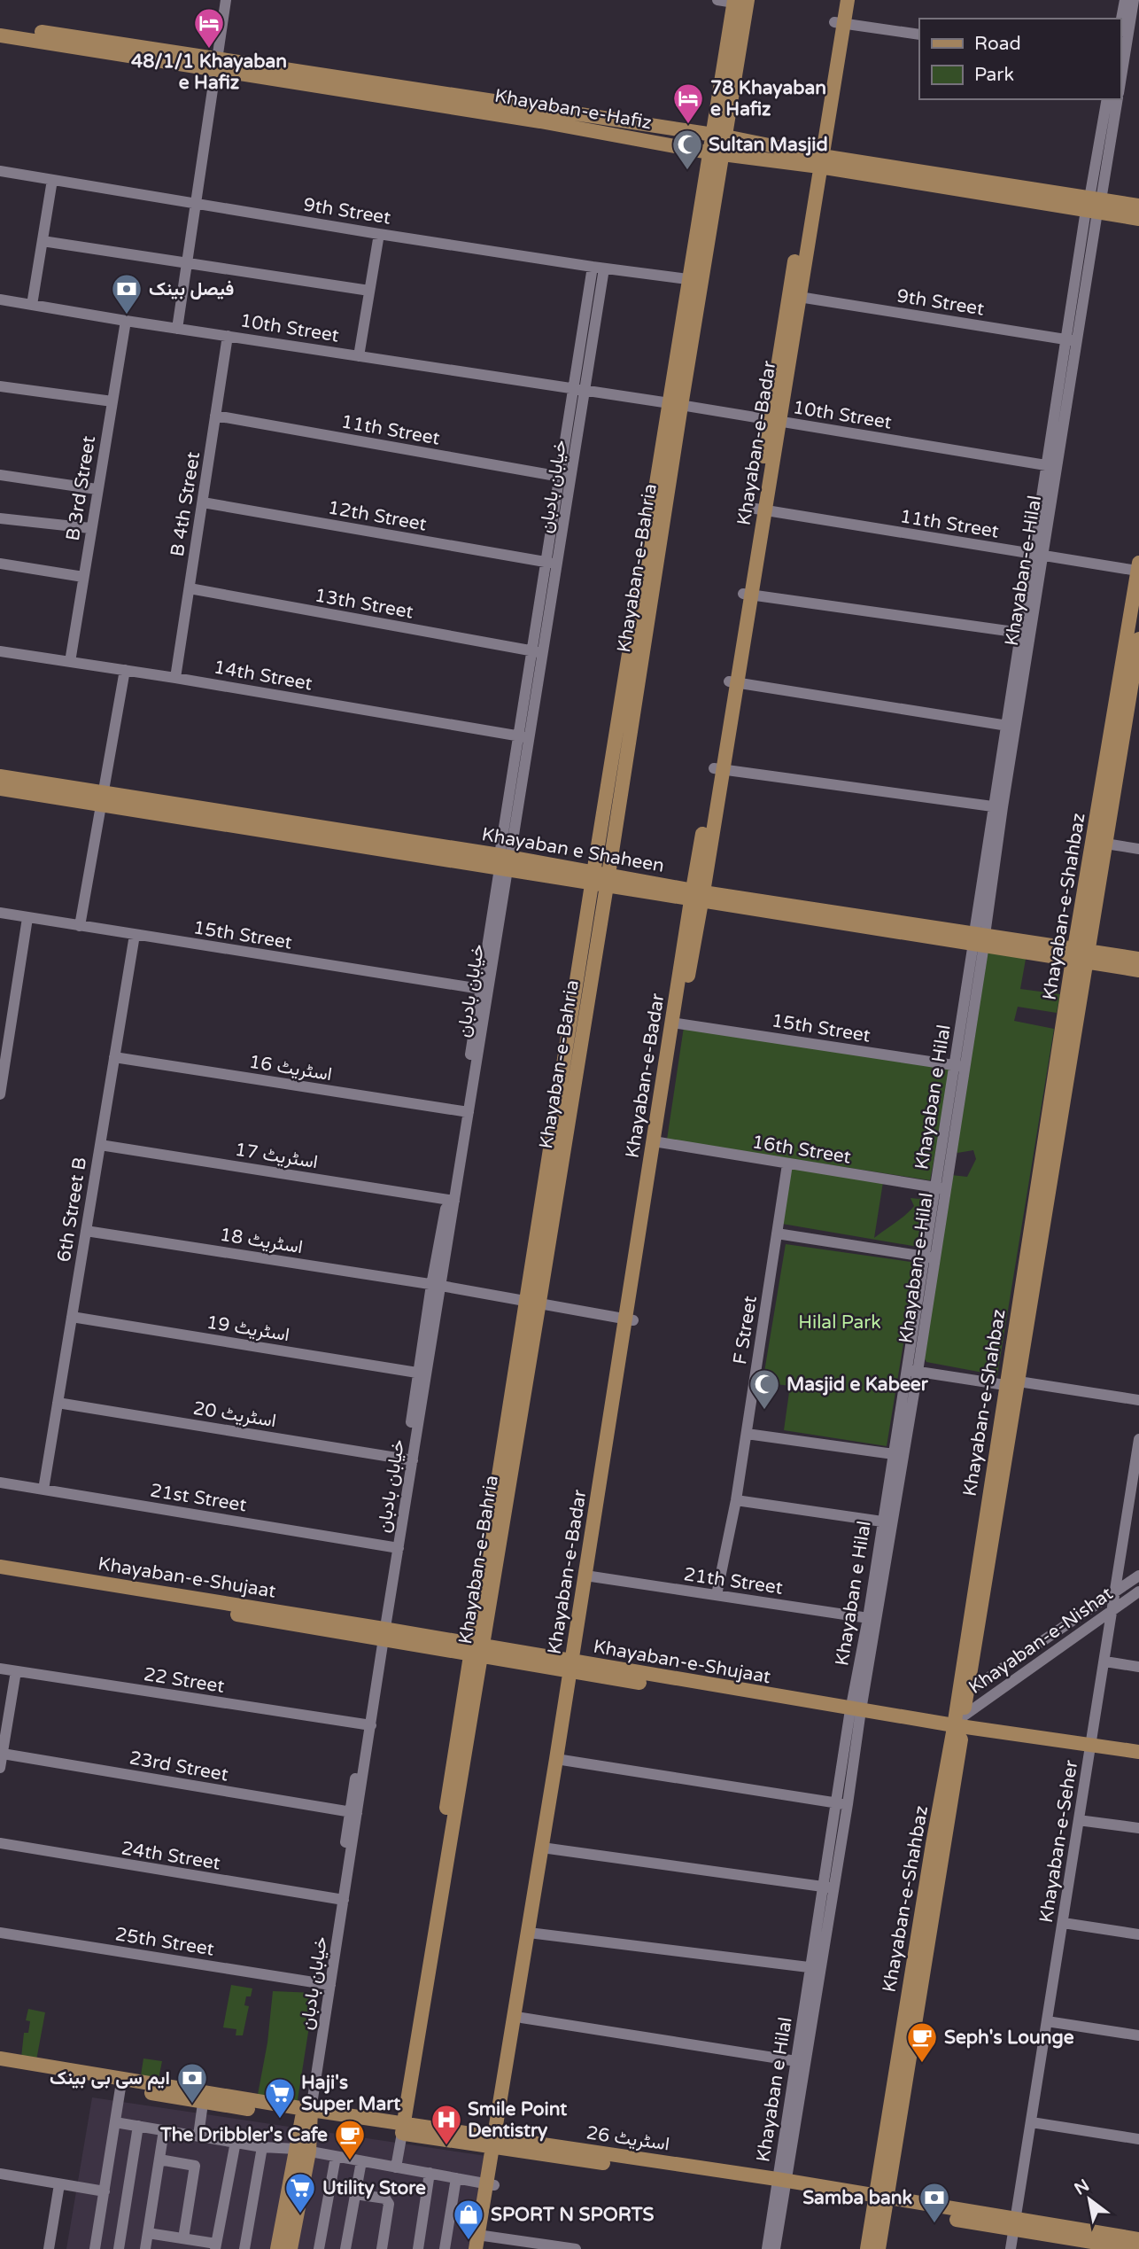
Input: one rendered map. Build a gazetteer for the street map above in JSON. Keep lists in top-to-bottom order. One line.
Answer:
{"streets":{"main road":["Khayaban-e-Hafiz","Khayaban-e-Badar","Khayaban-e-Bahria","Khayaban e Shaheen","Khayaban-e-Shahbaz","Khayaban-e-Shujaat","اسٹریٹ 26"],"street":["9th Street","10th Street","11th Street","خیابان بادبان","B 3rd Street","B 4th Street","12th Street","Khayaban-e-Hilal","13th Street","14th Street","15th Street","اسٹریٹ 16","Khayaban e Hilal","16th Street","اسٹریٹ 17","6th Street B","اسٹریٹ 18","اسٹریٹ 19","F Street","اسٹریٹ 20","21st Street","21th Street","Khayaban-e-Nishat","22 Street","23rd Street","Khayaban-e-Seher","24th Street","25th Street"]},"crossings":[["Khayaban-e-Hafiz","Khayaban-e-Badar"],["Khayaban-e-Hafiz","Khayaban-e-Bahria"],["9th Street","Khayaban-e-Badar"],["9th Street","خیابان بادبان"],["9th Street","Khayaban-e-Bahria"],["9th Street","Khayaban-e-Hilal"],["10th Street","Khayaban-e-Badar"],["10th Street","خیابان بادبان"],["10th Street","B 3rd Street"],["10th Street","B 4th Street"],["10th Street","Khayaban-e-Bahria"],["10th Street","Khayaban-e-Hilal"],["11th Street","Khayaban-e-Badar"],["11th Street","خیابان بادبان"],["11th Street","B 4th Street"],["11th Street","Khayaban-e-Hilal"],["11th Street","Khayaban-e-Shahbaz"],["Khayaban-e-Badar","Khayaban e Shaheen"],["Khayaban-e-Badar","15th Street"],["Khayaban-e-Badar","16th Street"],["Khayaban-e-Badar","اسٹریٹ 18"],["Khayaban-e-Badar","Khayaban-e-Shujaat"],["Khayaban-e-Badar","21th Street"],["Khayaban-e-Badar","اسٹریٹ 26"],["خیابان بادبان","12th Street"],["خیابان بادبان","13th Street"],["خیابان بادبان","14th Street"],["خیابان بادبان","Khayaban e Shaheen"],["خیابان بادبان","15th Street"],["خیابان بادبان","اسٹریٹ 16"],["خیابان بادبان","اسٹریٹ 17"],["خیابان بادبان","اسٹریٹ 18"],["خیابان بادبان","اسٹریٹ 19"],["خیابان بادبان","اسٹریٹ 20"],["خیابان بادبان","21st Street"],["خیابان بادبان","Khayaban-e-Shujaat"],["خیابان بادبان","22 Street"],["خیابان بادبان","23rd Street"],["خیابان بادبان","24th Street"],["خیابان بادبان","25th Street"],["خیابان بادبان","اسٹریٹ 26"],["B 3rd Street","14th Street"],["B 4th Street","12th Street"],["B 4th Street","13th Street"],["B 4th Street","14th Street"],["Khayaban-e-Bahria","Khayaban e Shaheen"],["Khayaban-e-Bahria","اسٹریٹ 18"],["Khayaban-e-Bahria","Khayaban-e-Shujaat"],["Khayaban-e-Bahria","اسٹریٹ 26"],["Khayaban-e-Hilal","Khayaban e Shaheen"],["Khayaban-e-Hilal","15th Street"],["Khayaban-e-Hilal","Khayaban e Hilal"],["Khayaban-e-Hilal","16th Street"],["Khayaban e Shaheen","Khayaban-e-Shahbaz"],["Khayaban-e-Shahbaz","Khayaban-e-Shujaat"],["Khayaban-e-Shahbaz","Khayaban-e-Nishat"],["Khayaban-e-Shahbaz","اسٹریٹ 26"],["15th Street","6th Street B"],["اسٹریٹ 16","6th Street B"],["Khayaban e Hilal","Khayaban-e-Shujaat"],["Khayaban e Hilal","21th Street"],["Khayaban e Hilal","اسٹریٹ 26"],["16th Street","F Street"],["اسٹریٹ 17","6th Street B"],["6th Street B","اسٹریٹ 18"],["6th Street B","اسٹریٹ 19"],["6th Street B","اسٹریٹ 20"],["6th Street B","21st Street"],["F Street","21th Street"],["Khayaban-e-Shujaat","Khayaban-e-Nishat"],["Khayaban-e-Shujaat","Khayaban-e-Seher"],["Khayaban-e-Nishat","Khayaban-e-Seher"],["Khayaban-e-Seher","اسٹریٹ 26"]],"parks":["Hilal Park"],"places":{"hotel":["48/1/1 Khayaban e Hafiz","78 Khayaban e Hafiz"],"mosque":["Sultan Masjid","Masjid e Kabeer"],"bank":["فیصل بینک","ایم سی بی بینک","Samba bank"],"cafe":["Seph's Lounge","The Dribbler's Cafe"],"supermarket":["Haji's Super Mart","Utility Store"],"hospital":["Smile Point Dentistry"],"shop":["SPORT N SPORTS"]},"legend":["Road","Park"],"north":"top left"}
